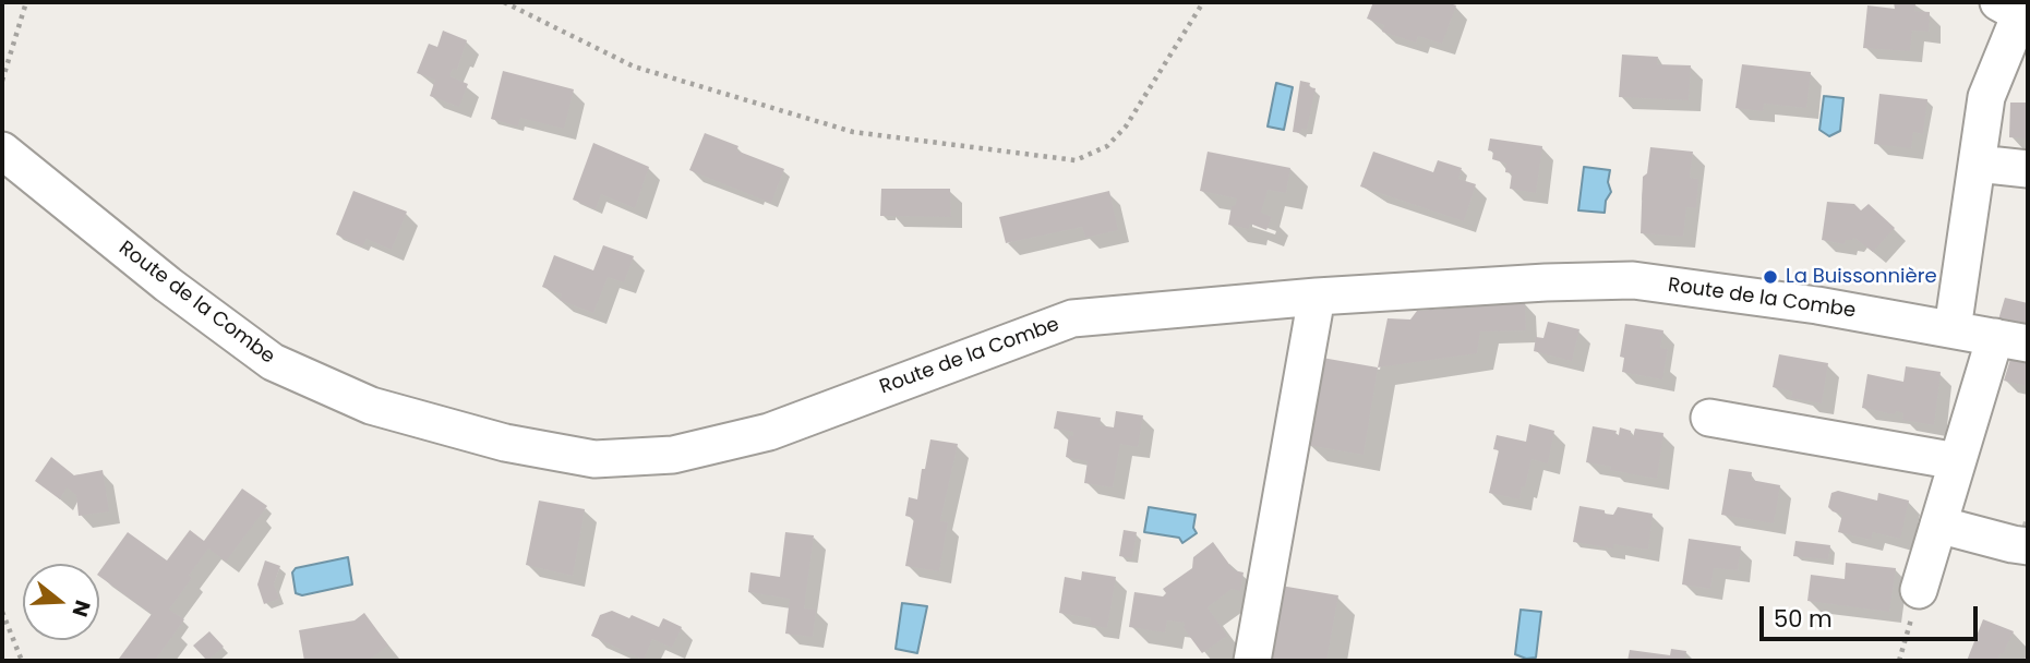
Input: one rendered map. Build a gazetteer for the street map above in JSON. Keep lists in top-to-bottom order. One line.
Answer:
{"streets":{"street":["Route de la Combe"]},"places":["La Buissonnière"],"scale_bar":"50 m","north":"right"}
